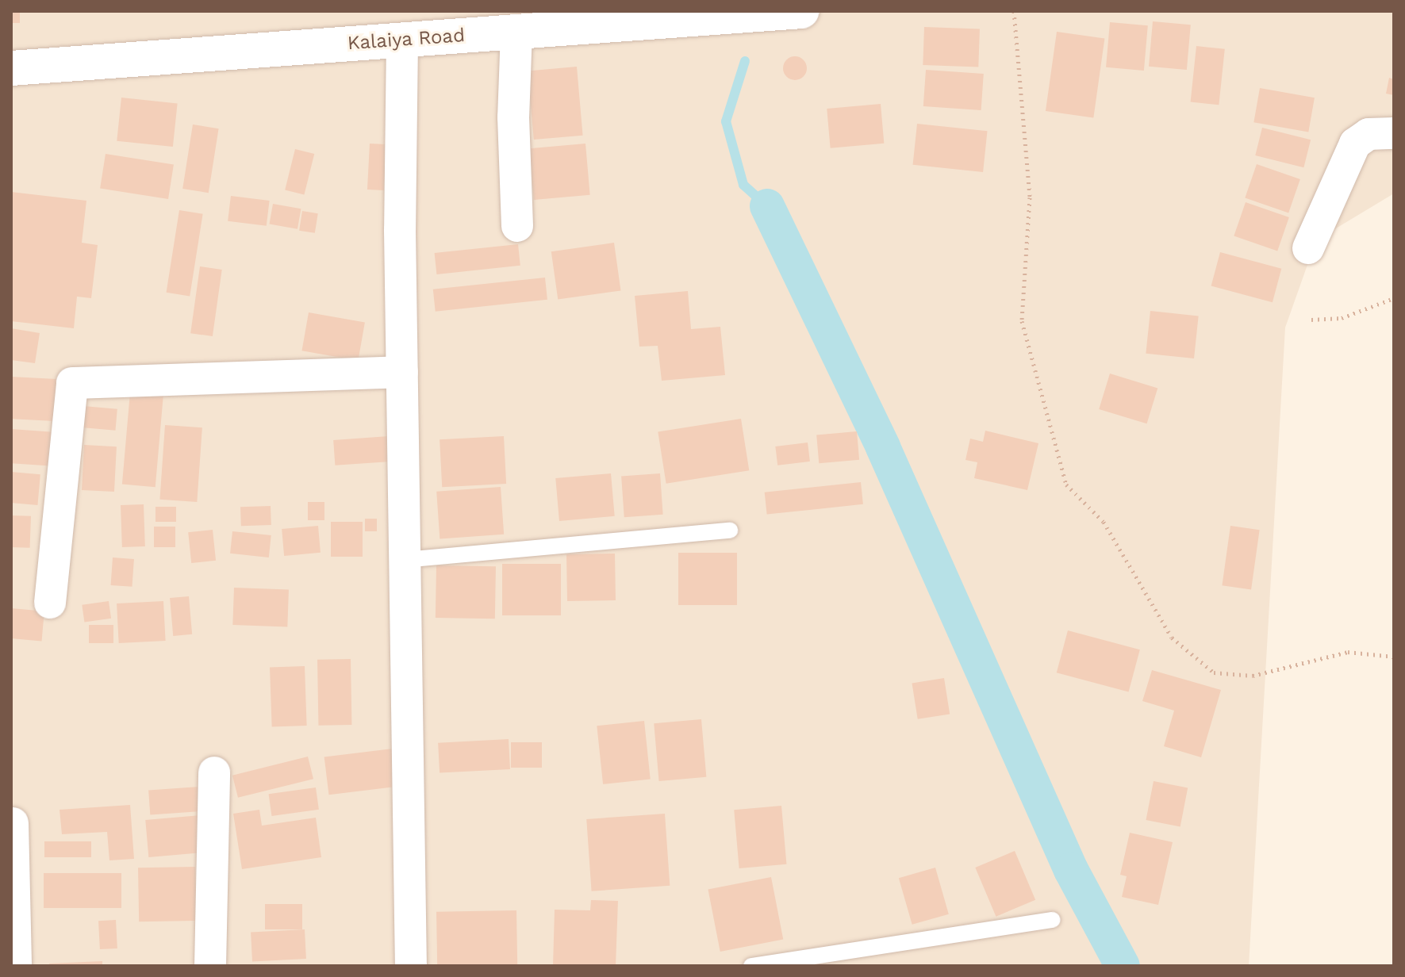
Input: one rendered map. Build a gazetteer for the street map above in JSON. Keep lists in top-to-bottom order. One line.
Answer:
{"streets":{"main road":["Kalaiya Road"]}}
